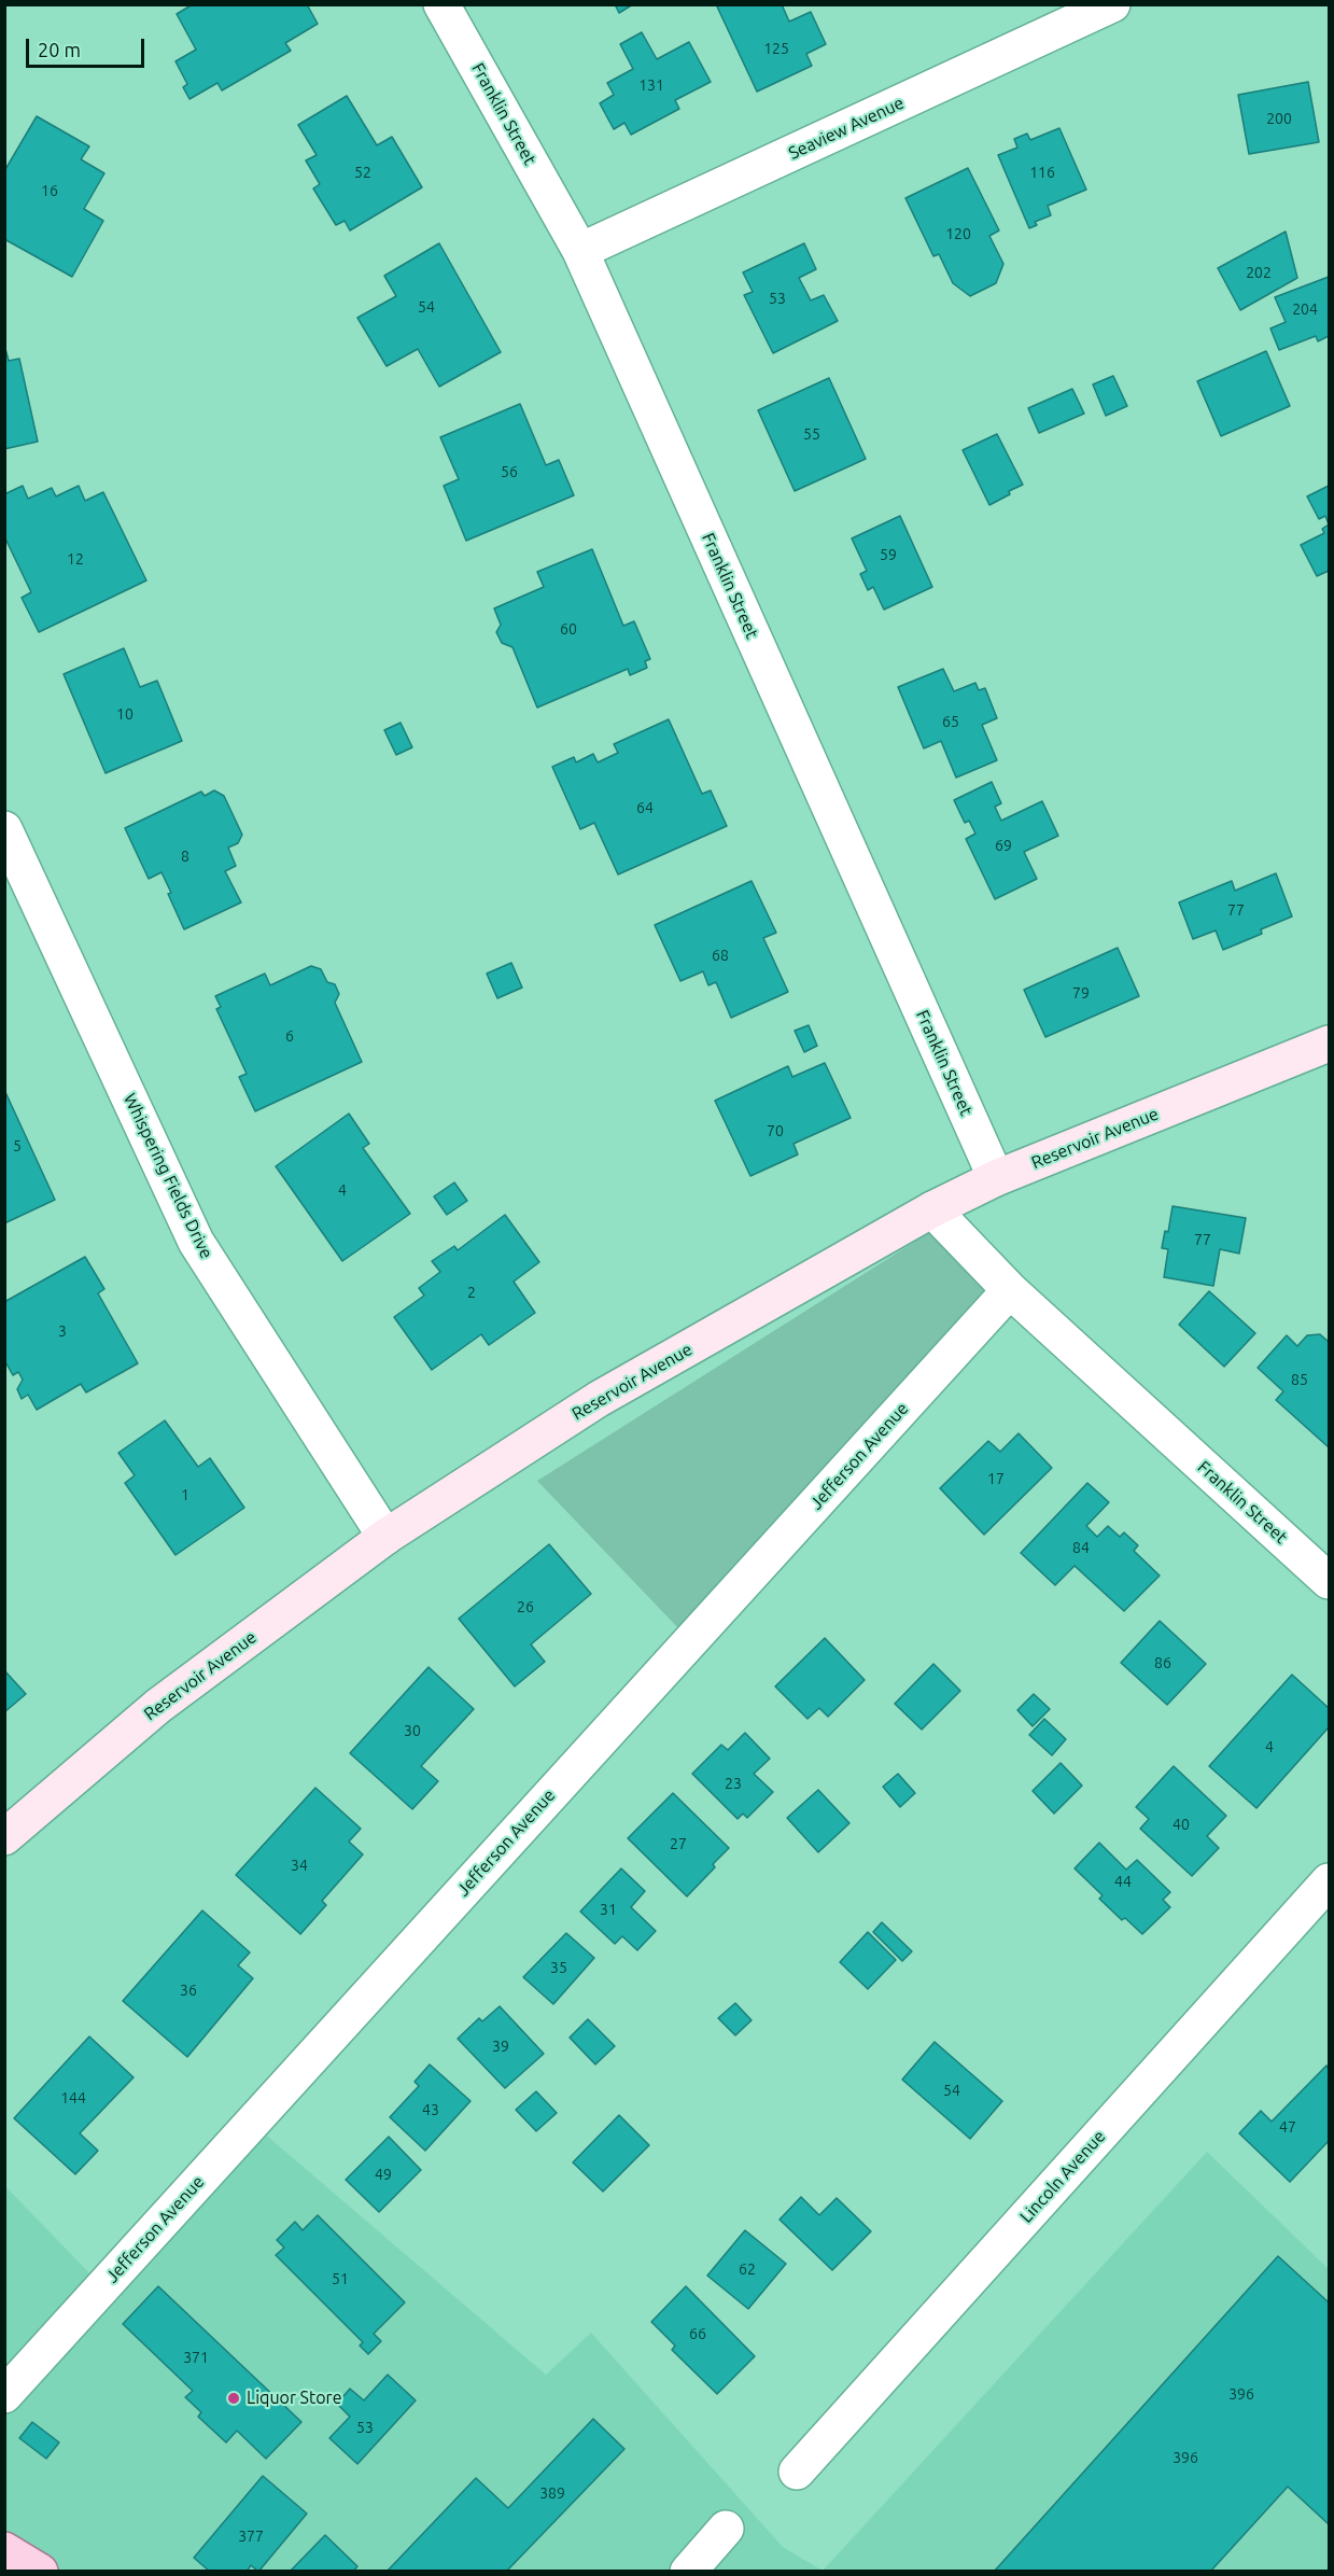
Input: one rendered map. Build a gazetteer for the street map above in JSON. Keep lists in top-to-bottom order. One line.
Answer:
{"streets":{"main road":["Reservoir Avenue"],"street":["Franklin Street","Seaview Avenue","Whispering Fields Drive","Jefferson Avenue","Lincoln Avenue"]},"crossings":[["Franklin Street","Seaview Avenue"],["Franklin Street","Reservoir Avenue"],["Franklin Street","Jefferson Avenue"],["Reservoir Avenue","Whispering Fields Drive"]],"places":["Liquor Store"],"house_numbers":["125","131","200","52","116","16","120","202","53","54","204","55","56","59","12","60","10","65","64","69","8","77","68","79","6","70","5","4","77","2","3","85","17","1","84","26","86","30","4","23","40","27","34","44","31","35","36","39","54","144","43","47","49","62","51","66","371","396","53","396","389","377"],"scale_bar":"20 m"}
